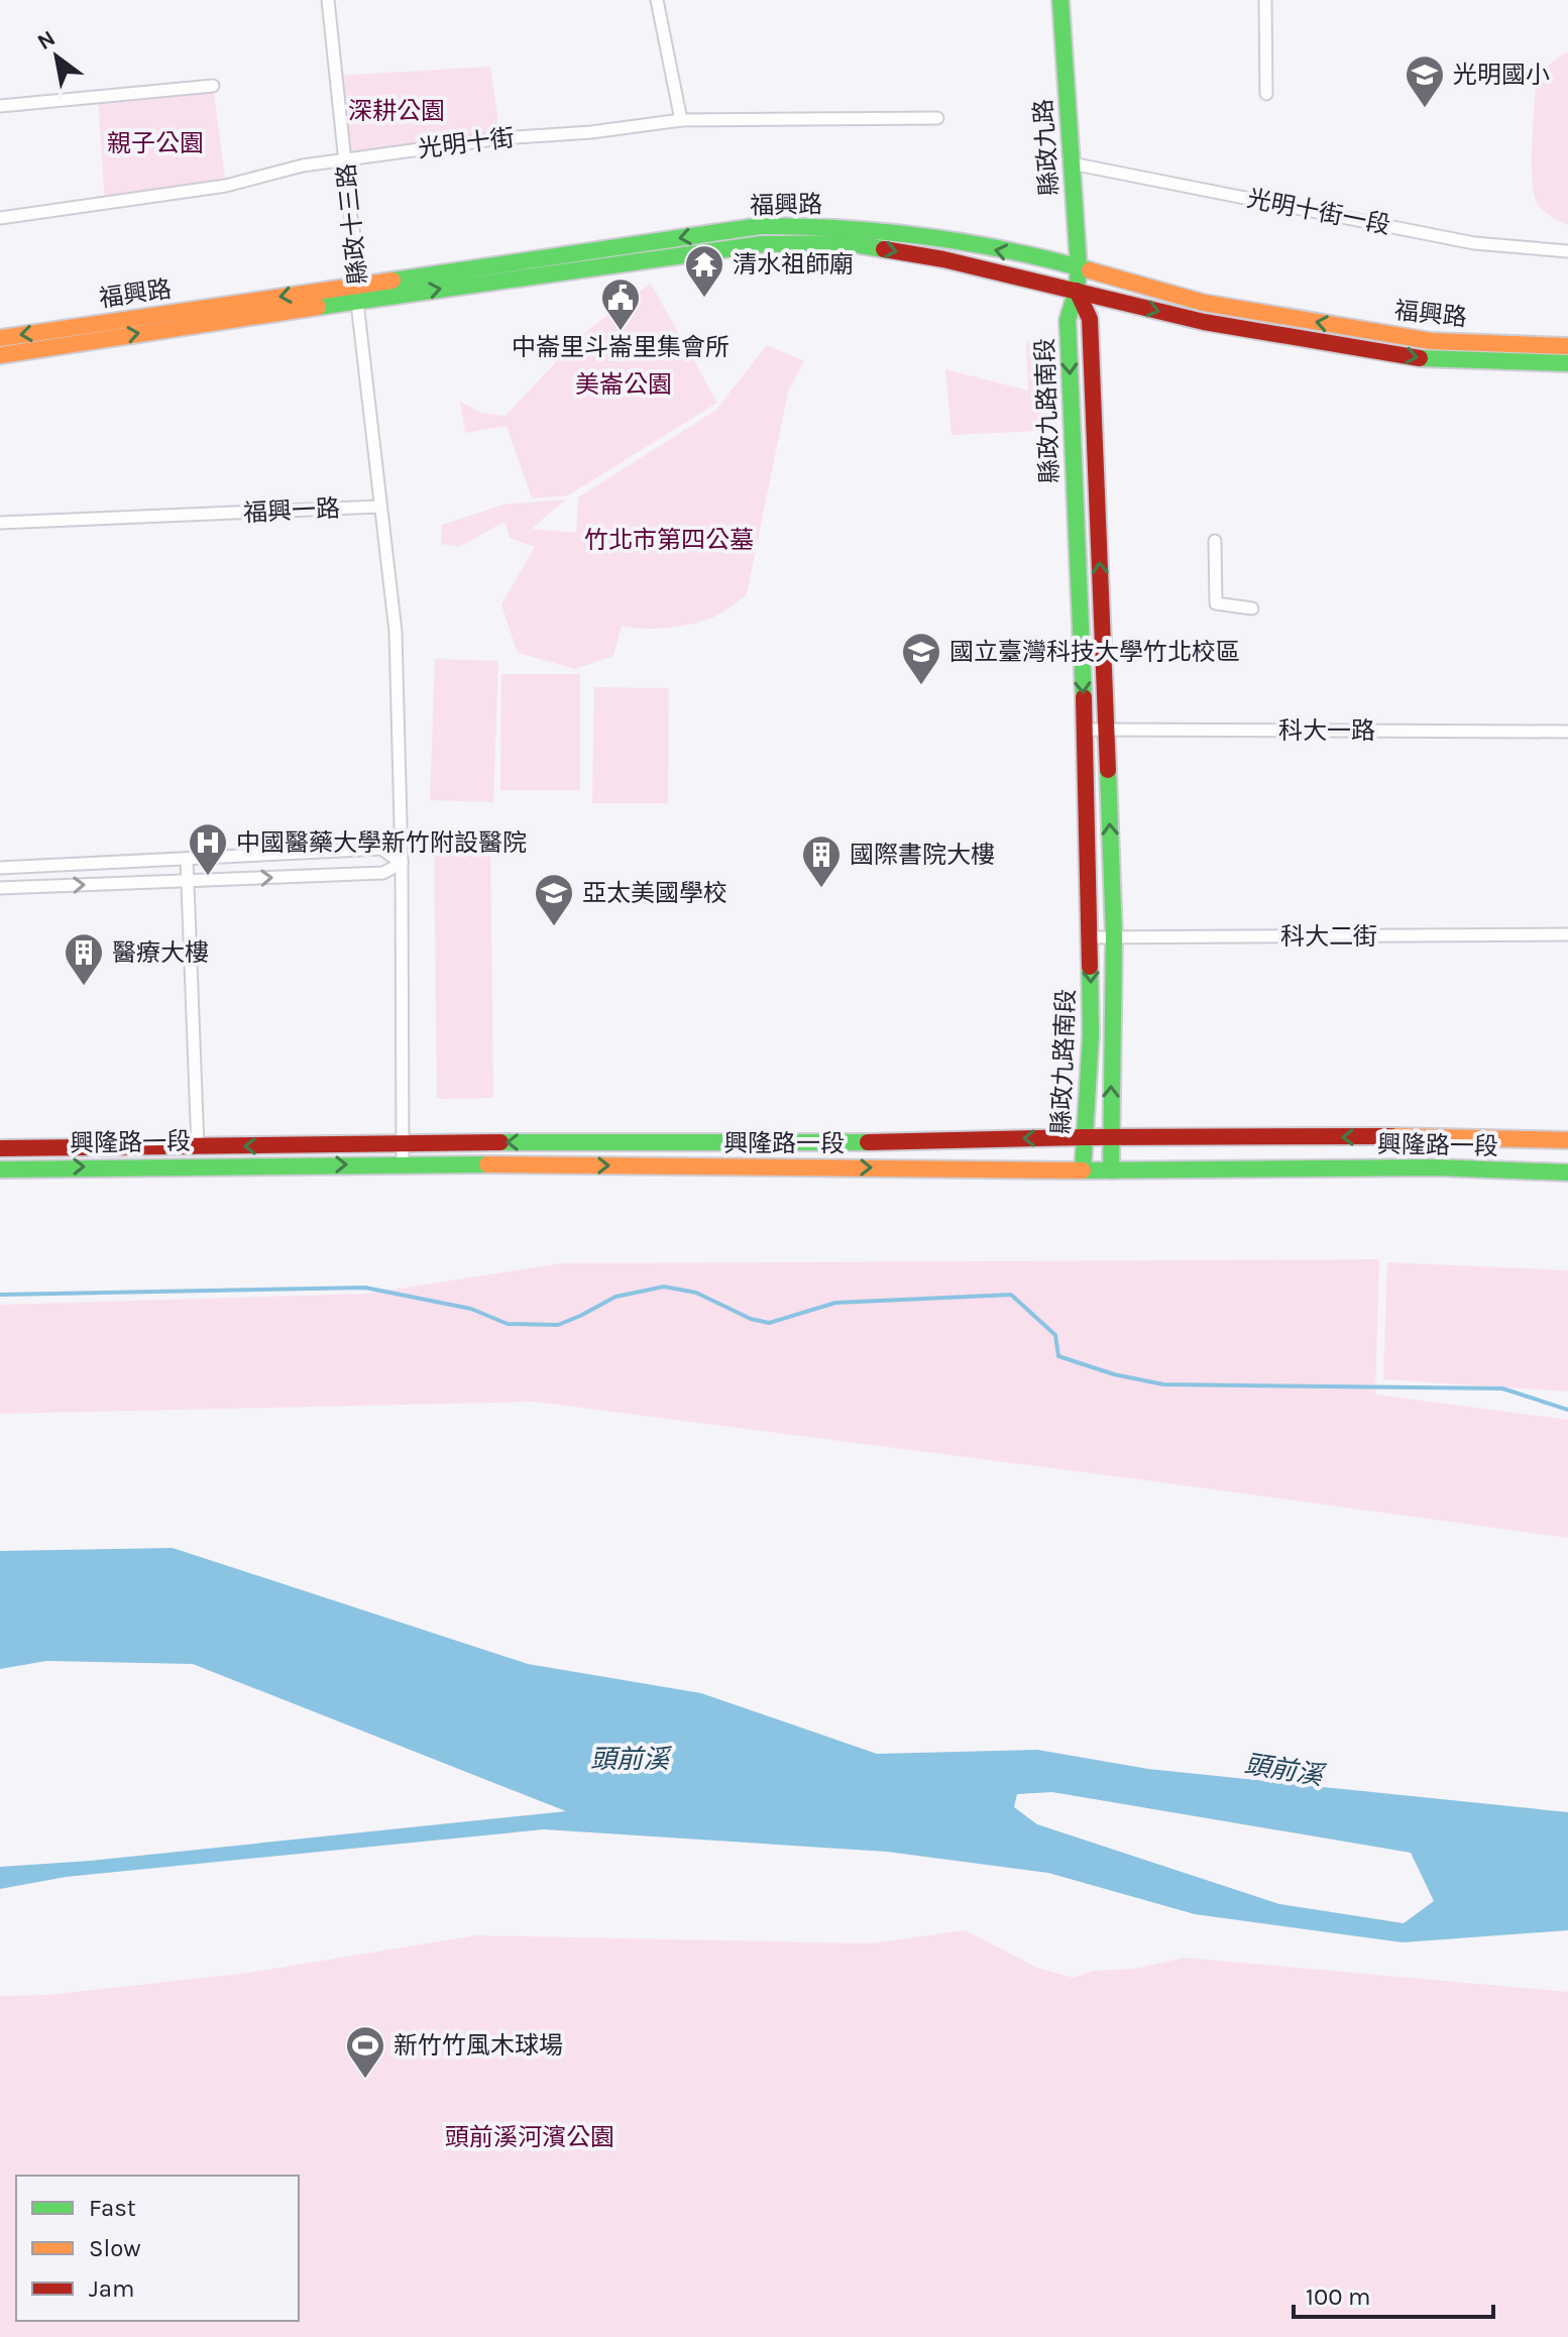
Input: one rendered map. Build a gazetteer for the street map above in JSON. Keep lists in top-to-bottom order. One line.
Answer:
{"streets":{"street":["光明十街","縣政九路","福興路","光明十街一段","縣政十三路","縣政九路南段","福興一路","科大一路","科大二街","興隆路一段"]},"crossings":[["光明十街","縣政十三路"],["縣政九路","福興路"],["縣政九路","光明十街一段"],["縣政九路","縣政九路南段"],["福興路","縣政十三路"],["福興路","縣政九路南段"],["縣政九路南段","科大一路"],["縣政九路南段","科大二街"],["縣政九路南段","興隆路一段"]],"water":["頭前溪"],"parks":["深耕公園","親子公園","美崙公園","竹北市第四公墓","頭前溪河濱公園"],"places":{"school or university":["光明國小","國立臺灣科技大學竹北校區","亞太美國學校"],"temple":["清水祖師廟"],"public building":["中崙里斗崙里集會所"],"hospital":["中國醫藥大學新竹附設醫院"],"building":["國際書院大樓","醫療大樓"],"sports":["新竹竹風木球場"]},"legend":["Fast","Slow","Jam"],"scale_bar":"100 m","north":"top left"}
